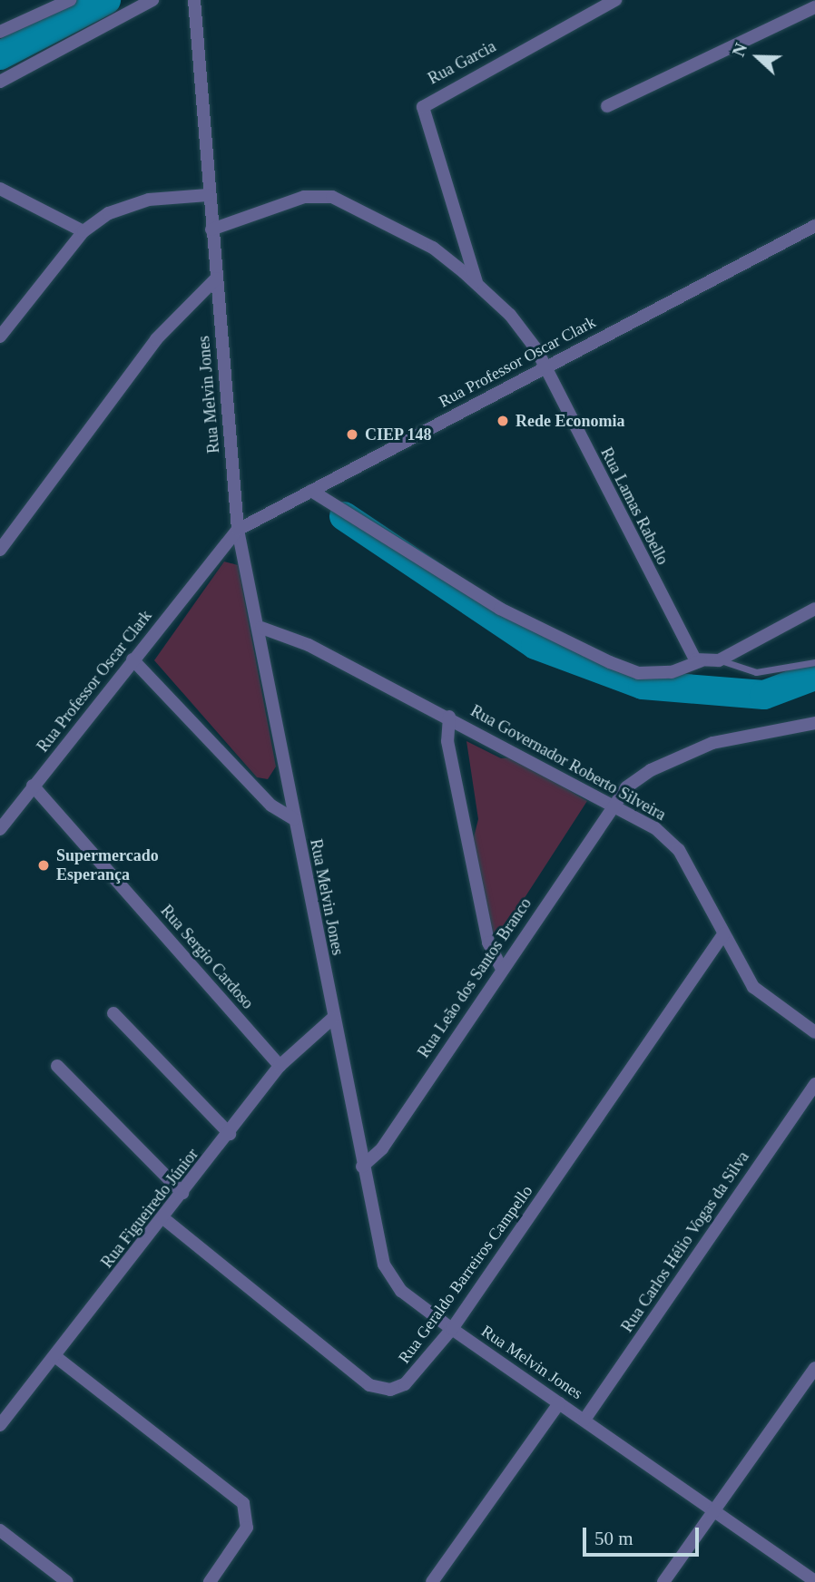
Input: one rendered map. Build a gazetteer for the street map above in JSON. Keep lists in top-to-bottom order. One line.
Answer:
{"streets":{"street":["Rua Garcia","Rua Professor Oscar Clark","Rua Melvin Jones","Rua Lamas Rabello","Rua Governador Roberto Silveira","Rua Sergio Cardoso","Rua Leão dos Santos Branco","Rua Figueiredo Júnior","Rua Carlos Hélio Vogas da Silva","Rua Geraldo Barreiros Campello"]},"crossings":[["Rua Garcia","Rua Lamas Rabello"],["Rua Professor Oscar Clark","Rua Melvin Jones"],["Rua Professor Oscar Clark","Rua Lamas Rabello"],["Rua Professor Oscar Clark","Rua Sergio Cardoso"],["Rua Melvin Jones","Rua Lamas Rabello"],["Rua Melvin Jones","Rua Governador Roberto Silveira"],["Rua Melvin Jones","Rua Leão dos Santos Branco"],["Rua Melvin Jones","Rua Figueiredo Júnior"],["Rua Melvin Jones","Rua Carlos Hélio Vogas da Silva"],["Rua Melvin Jones","Rua Geraldo Barreiros Campello"],["Rua Governador Roberto Silveira","Rua Leão dos Santos Branco"],["Rua Governador Roberto Silveira","Rua Geraldo Barreiros Campello"],["Rua Sergio Cardoso","Rua Figueiredo Júnior"],["Rua Figueiredo Júnior","Rua Geraldo Barreiros Campello"]],"places":["Rede Economia","CIEP 148","Supermercado Esperança"],"scale_bar":"50 m","north":"left"}
